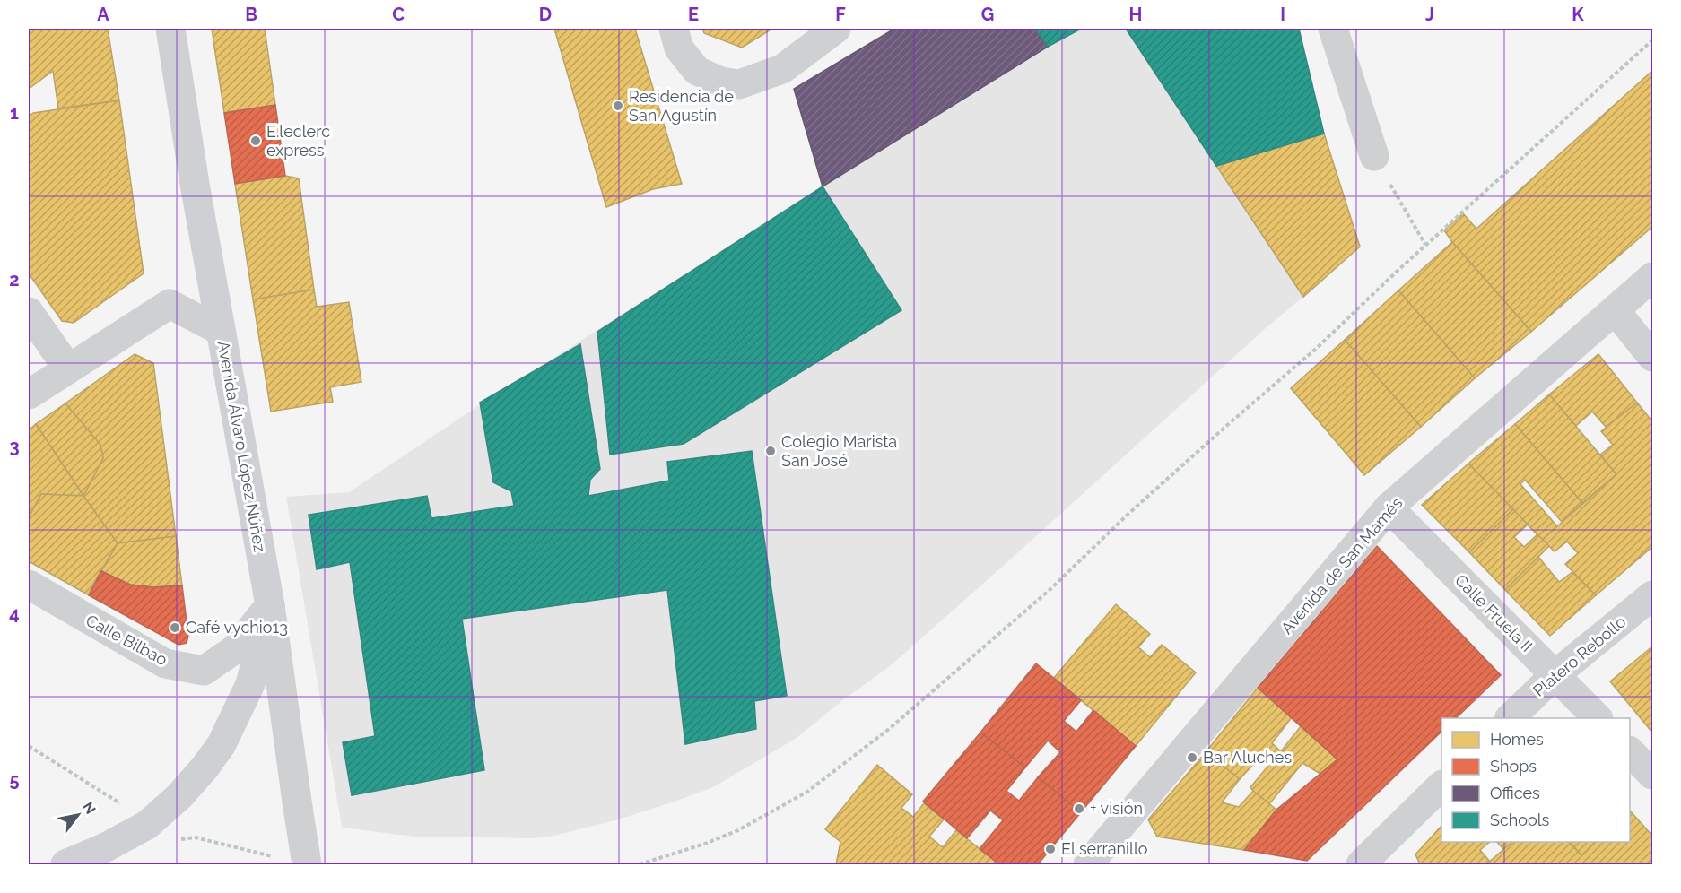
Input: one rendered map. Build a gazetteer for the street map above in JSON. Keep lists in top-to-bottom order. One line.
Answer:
{"streets":{"main road":["Avenida Álvaro López Núñez"],"street":["Avenida de San Mamés","Calle Fruela II","Calle Bilbao","Platero Rebollo"]},"crossings":[["Avenida Álvaro López Núñez","Calle Bilbao"],["Avenida de San Mamés","Calle Fruela II"],["Calle Fruela II","Platero Rebollo"]],"places":["Residencia de San Agustín","E.leclerc express","Colegio Marista San José","Café vychio13","Bar Aluches","+ visión","El serranillo"],"legend":["Homes","Shops","Offices","Schools"],"north":"top right","grid":{"columns":["A","B","C","D","E","F","G","H","I","J","K"],"rows":["1","2","3","4","5"]}}
